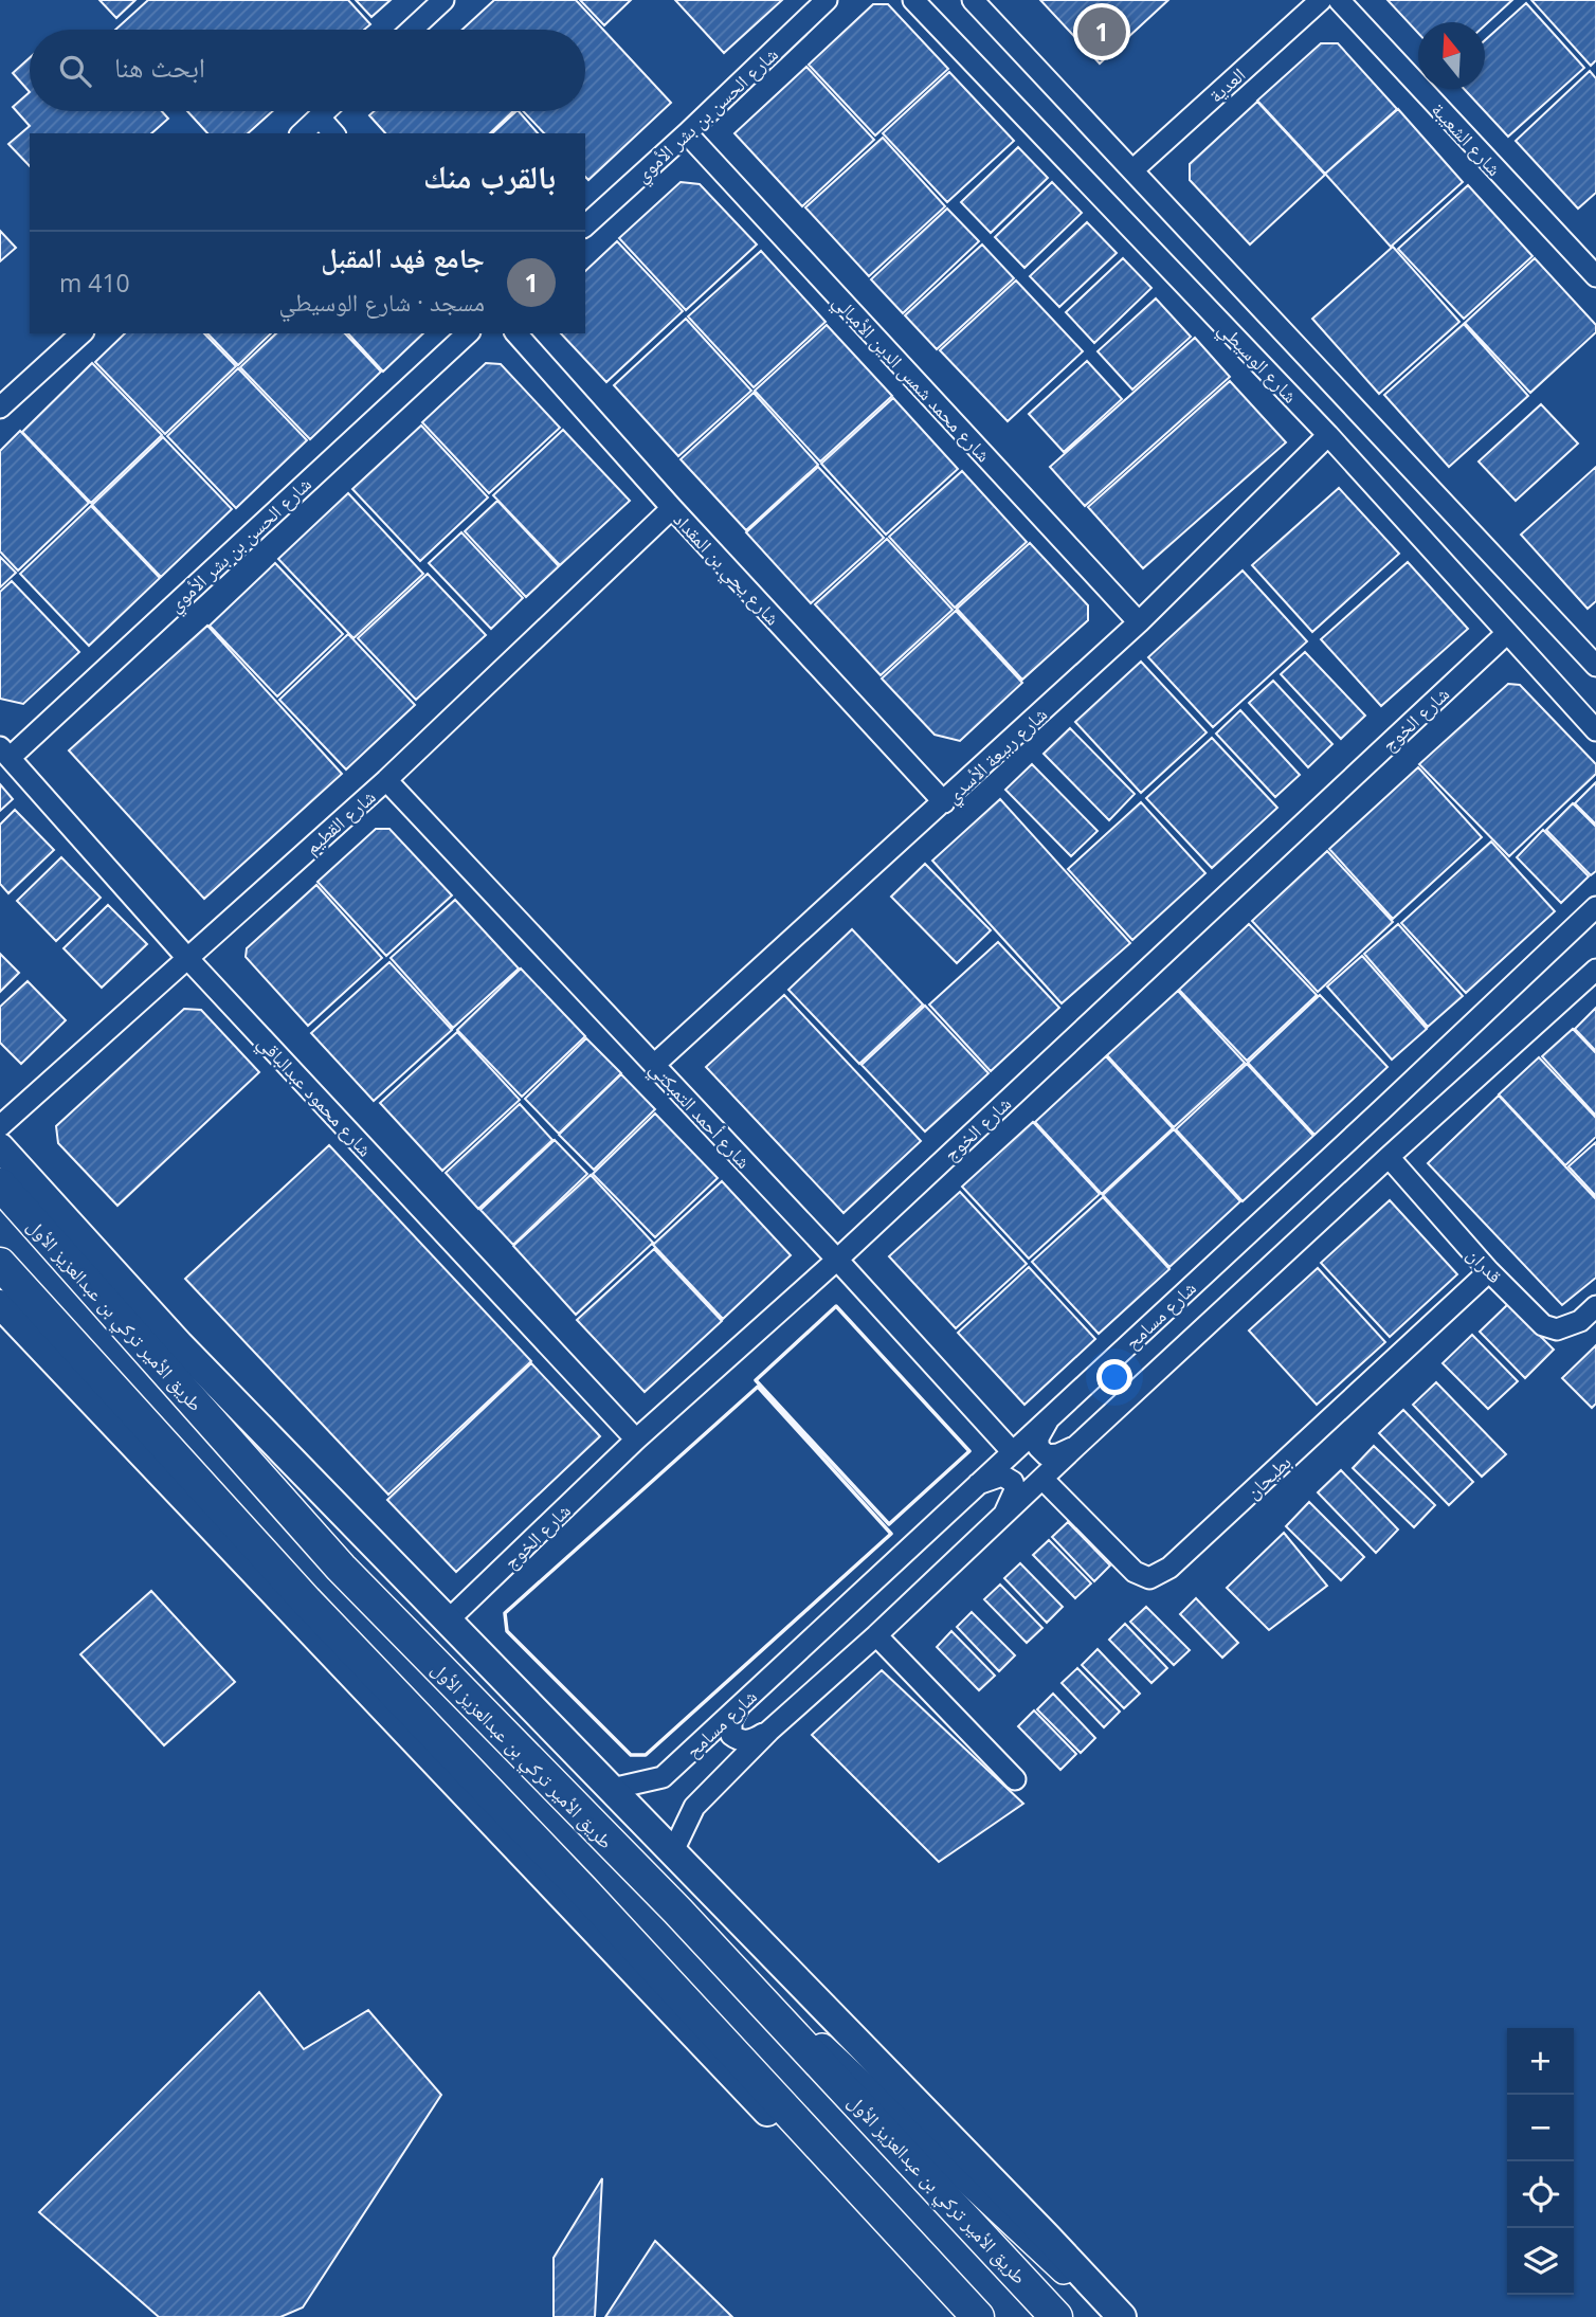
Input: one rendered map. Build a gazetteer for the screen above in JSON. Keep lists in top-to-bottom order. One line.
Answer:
{"streets":{"main road":["طريق الأمير تركي بن عبدالعزيز الأول"],"street":["العدية","شارع الحسن بن بشر الأموي","شارع الشعيبة","شارع الوسيطي","شارع محمد شمس الدين الأمبالي","شارع يحي بن المقداد","شارع الخوج","شارع ربيعة الأسدي","شارع القطيم","شارع محمود عبدالباقي","شارع أحمد التمبكتي","قدران","شارع مسامح","بطيحان"]},"crossings":[["العدية","شارع الوسيطي"],["شارع الحسن بن بشر الأموي","شارع محمد شمس الدين الأمبالي"],["شارع الحسن بن بشر الأموي","شارع محمود عبدالباقي"],["شارع الوسيطي","شارع الخوج"],["شارع الوسيطي","شارع ربيعة الأسدي"],["شارع محمد شمس الدين الأمبالي","شارع ربيعة الأسدي"],["شارع يحي بن المقداد","شارع ربيعة الأسدي"],["شارع يحي بن المقداد","شارع القطيم"],["شارع الخوج","شارع محمود عبدالباقي"],["شارع الخوج","شارع أحمد التمبكتي"],["شارع ربيعة الأسدي","شارع أحمد التمبكتي"],["شارع القطيم","شارع محمود عبدالباقي"],["شارع القطيم","شارع أحمد التمبكتي"],["شارع أحمد التمبكتي","شارع مسامح"],["قدران","شارع مسامح"],["قدران","بطيحان"],["شارع مسامح","بطيحان"]],"north":"top","page":{"pins":"1","search":"ابحث هنا","heading":"بالقرب منك","list":[{"mark":"1","name":"جامع فهد المقبل","note":"مسجد · شارع الوسيطي","value":"410 m"}],"map_buttons":["+","−"]}}
